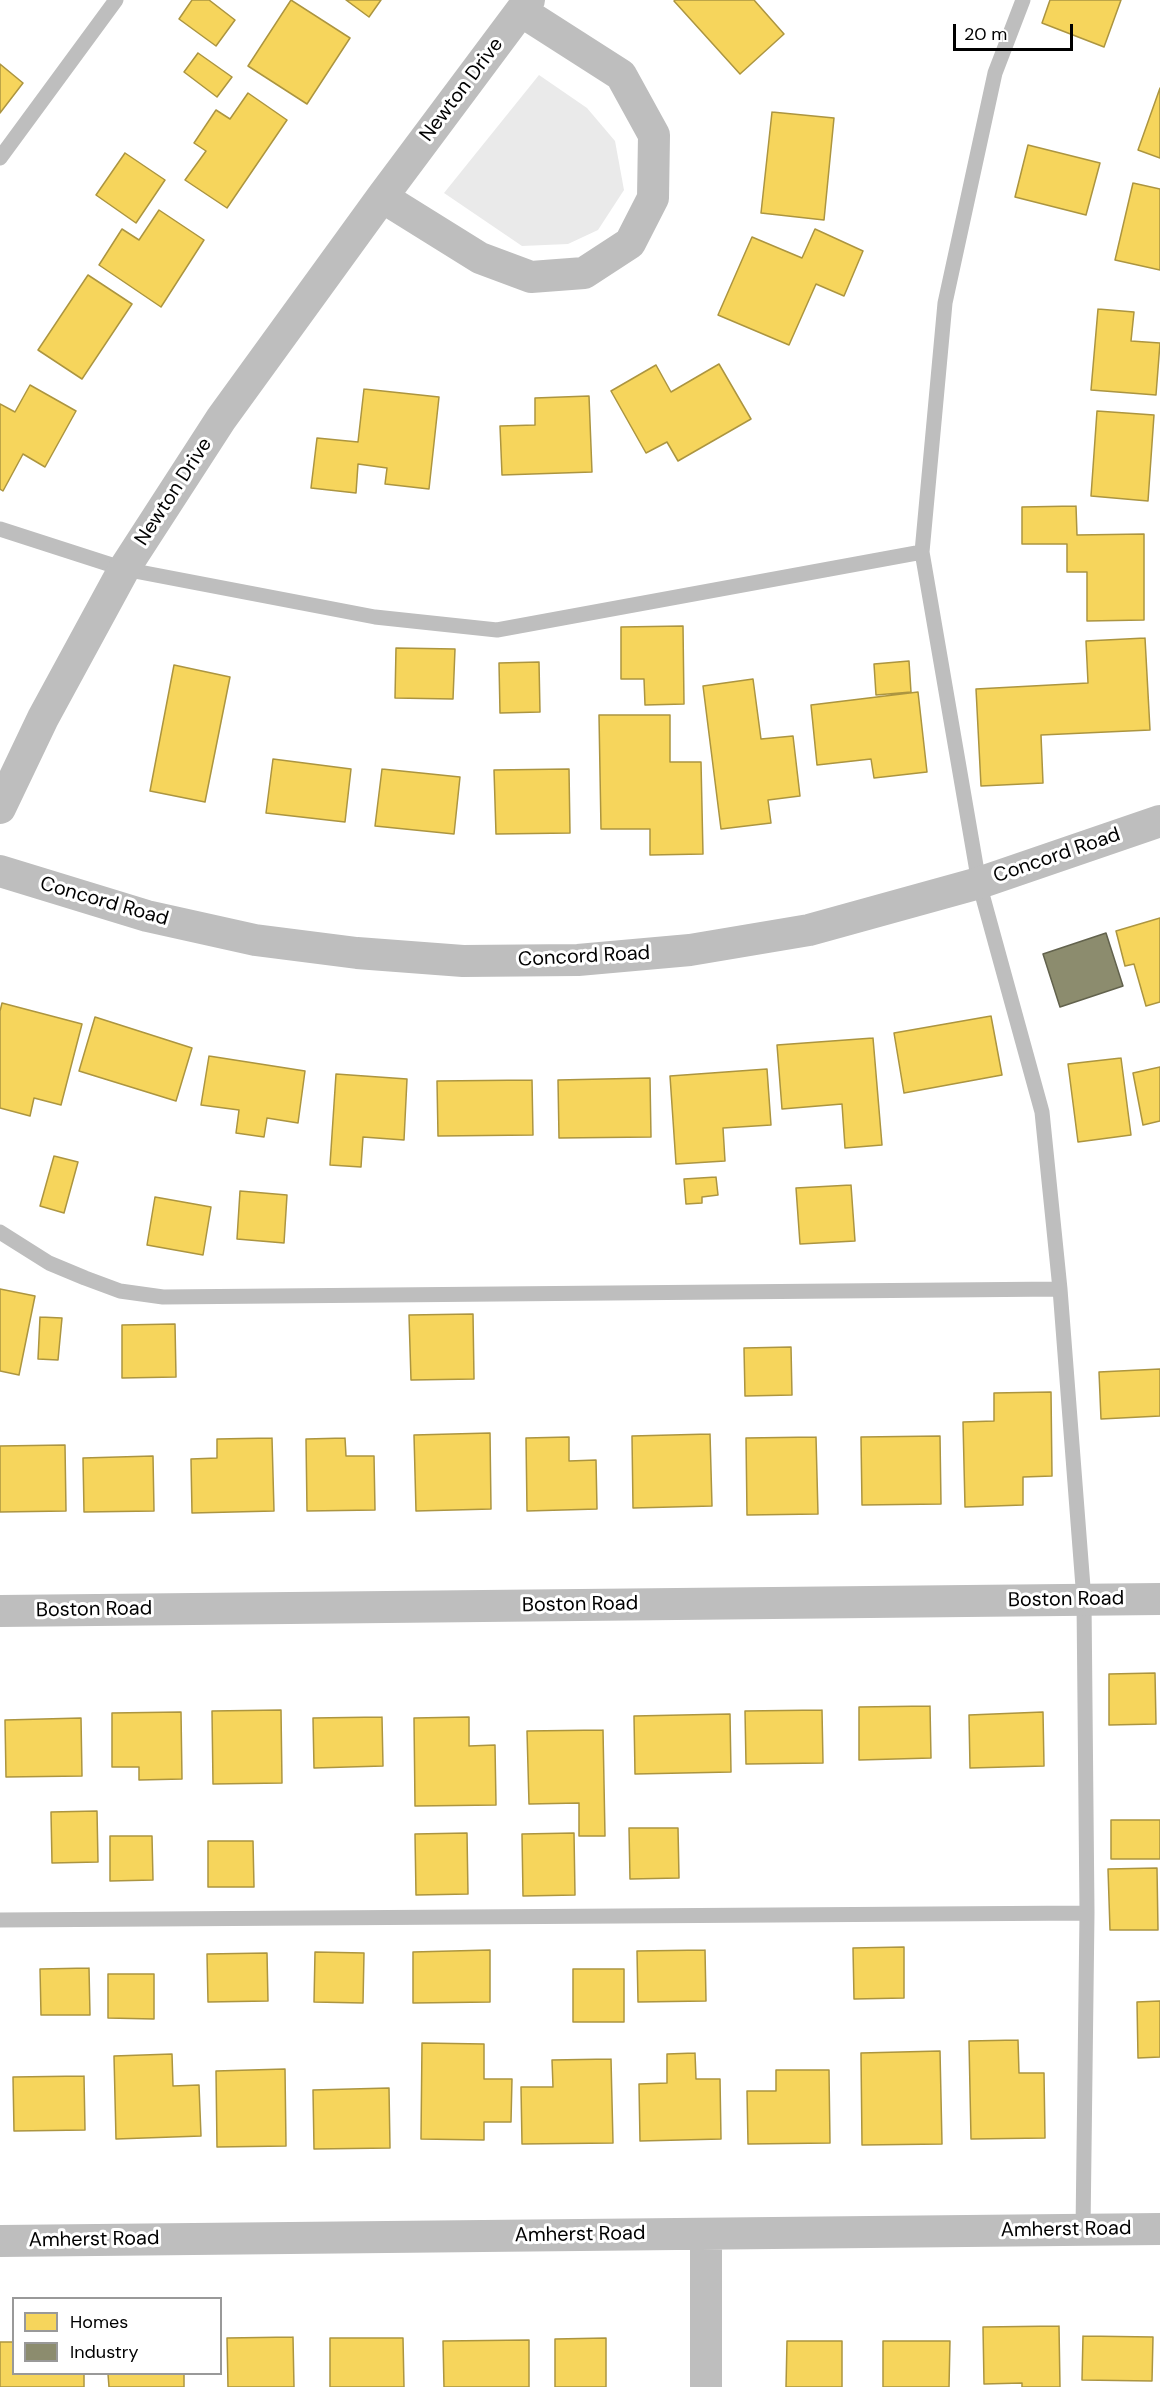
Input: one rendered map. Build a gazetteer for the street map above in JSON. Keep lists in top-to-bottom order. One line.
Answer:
{"streets":{"street":["Newton Drive","Concord Road","Boston Road","Amherst Road"]},"legend":["Homes","Industry"],"scale_bar":"20 m"}
